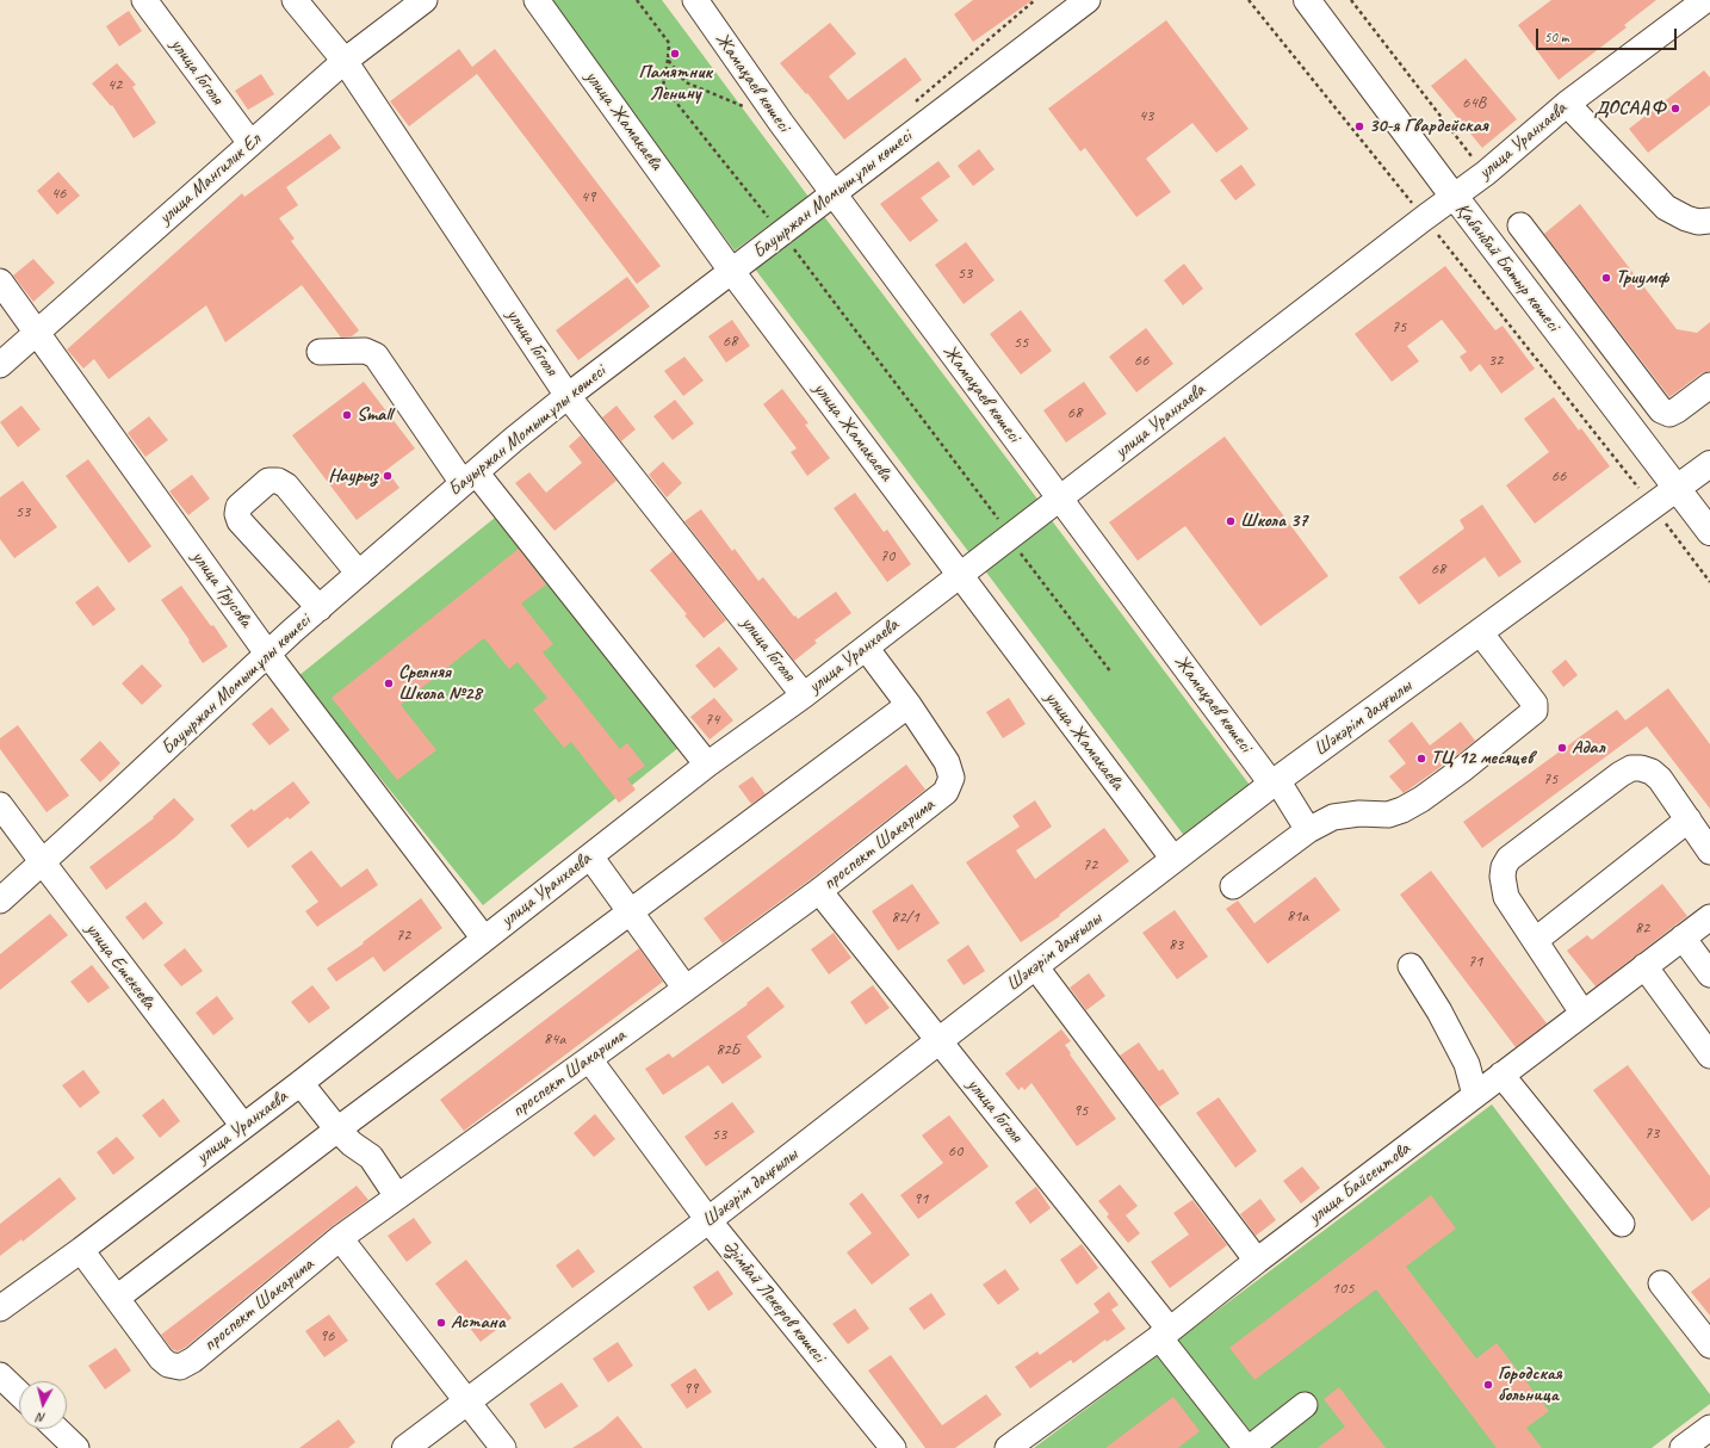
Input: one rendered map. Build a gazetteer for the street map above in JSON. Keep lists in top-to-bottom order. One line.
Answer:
{"streets":{"main road":["Қабанбай Батыр көшесі","Шәкәрім даңғылы"],"street":["улица Гоголя","Жамақаев көшесі","улица Жамакаева","улица Уранхаева","улица Мангилик Ел","Бауыржан Момышұлы көшесі","улица Трусова","проспект Шакарима","улица Ешекеева","улица Байсеитова","Әзімбай Лекеров көшесі"]},"crossings":[["улица Гоголя","улица Уранхаева"],["улица Гоголя","улица Мангилик Ел"],["улица Гоголя","Бауыржан Момышұлы көшесі"],["улица Гоголя","Шәкәрім даңғылы"],["улица Гоголя","проспект Шакарима"],["улица Гоголя","улица Байсеитова"],["Жамақаев көшесі","улица Уранхаева"],["Жамақаев көшесі","Бауыржан Момышұлы көшесі"],["Жамақаев көшесі","Шәкәрім даңғылы"],["улица Жамакаева","улица Уранхаева"],["улица Жамакаева","Бауыржан Момышұлы көшесі"],["улица Жамакаева","Шәкәрім даңғылы"],["улица Уранхаева","Қабанбай Батыр көшесі"],["улица Уранхаева","улица Трусова"],["улица Уранхаева","проспект Шакарима"],["улица Уранхаева","улица Ешекеева"],["улица Мангилик Ел","улица Трусова"],["Бауыржан Момышұлы көшесі","улица Трусова"],["Бауыржан Момышұлы көшесі","улица Ешекеева"],["Қабанбай Батыр көшесі","Шәкәрім даңғылы"],["Шәкәрім даңғылы","Әзімбай Лекеров көшесі"],["проспект Шакарима","Әзімбай Лекеров көшесі"]],"places":["Памятник Ленину","ДОСААФ","30-я Гвардейская","Триумф","Small","Наурыз","Школа 37","Срелняя Школа №28","Адал","ТЦ 12 месяцев","Астана","Городская больница"],"house_numbers":["42","64В","43","46","49","53","75","68","55","66","32","68","66","53","70","68","74","75","72","81а","82/1","82","72","83","71","84а","82Б","95","73","53","60","91","105","96","99"],"scale_bar":"50 m","north":"bottom"}
